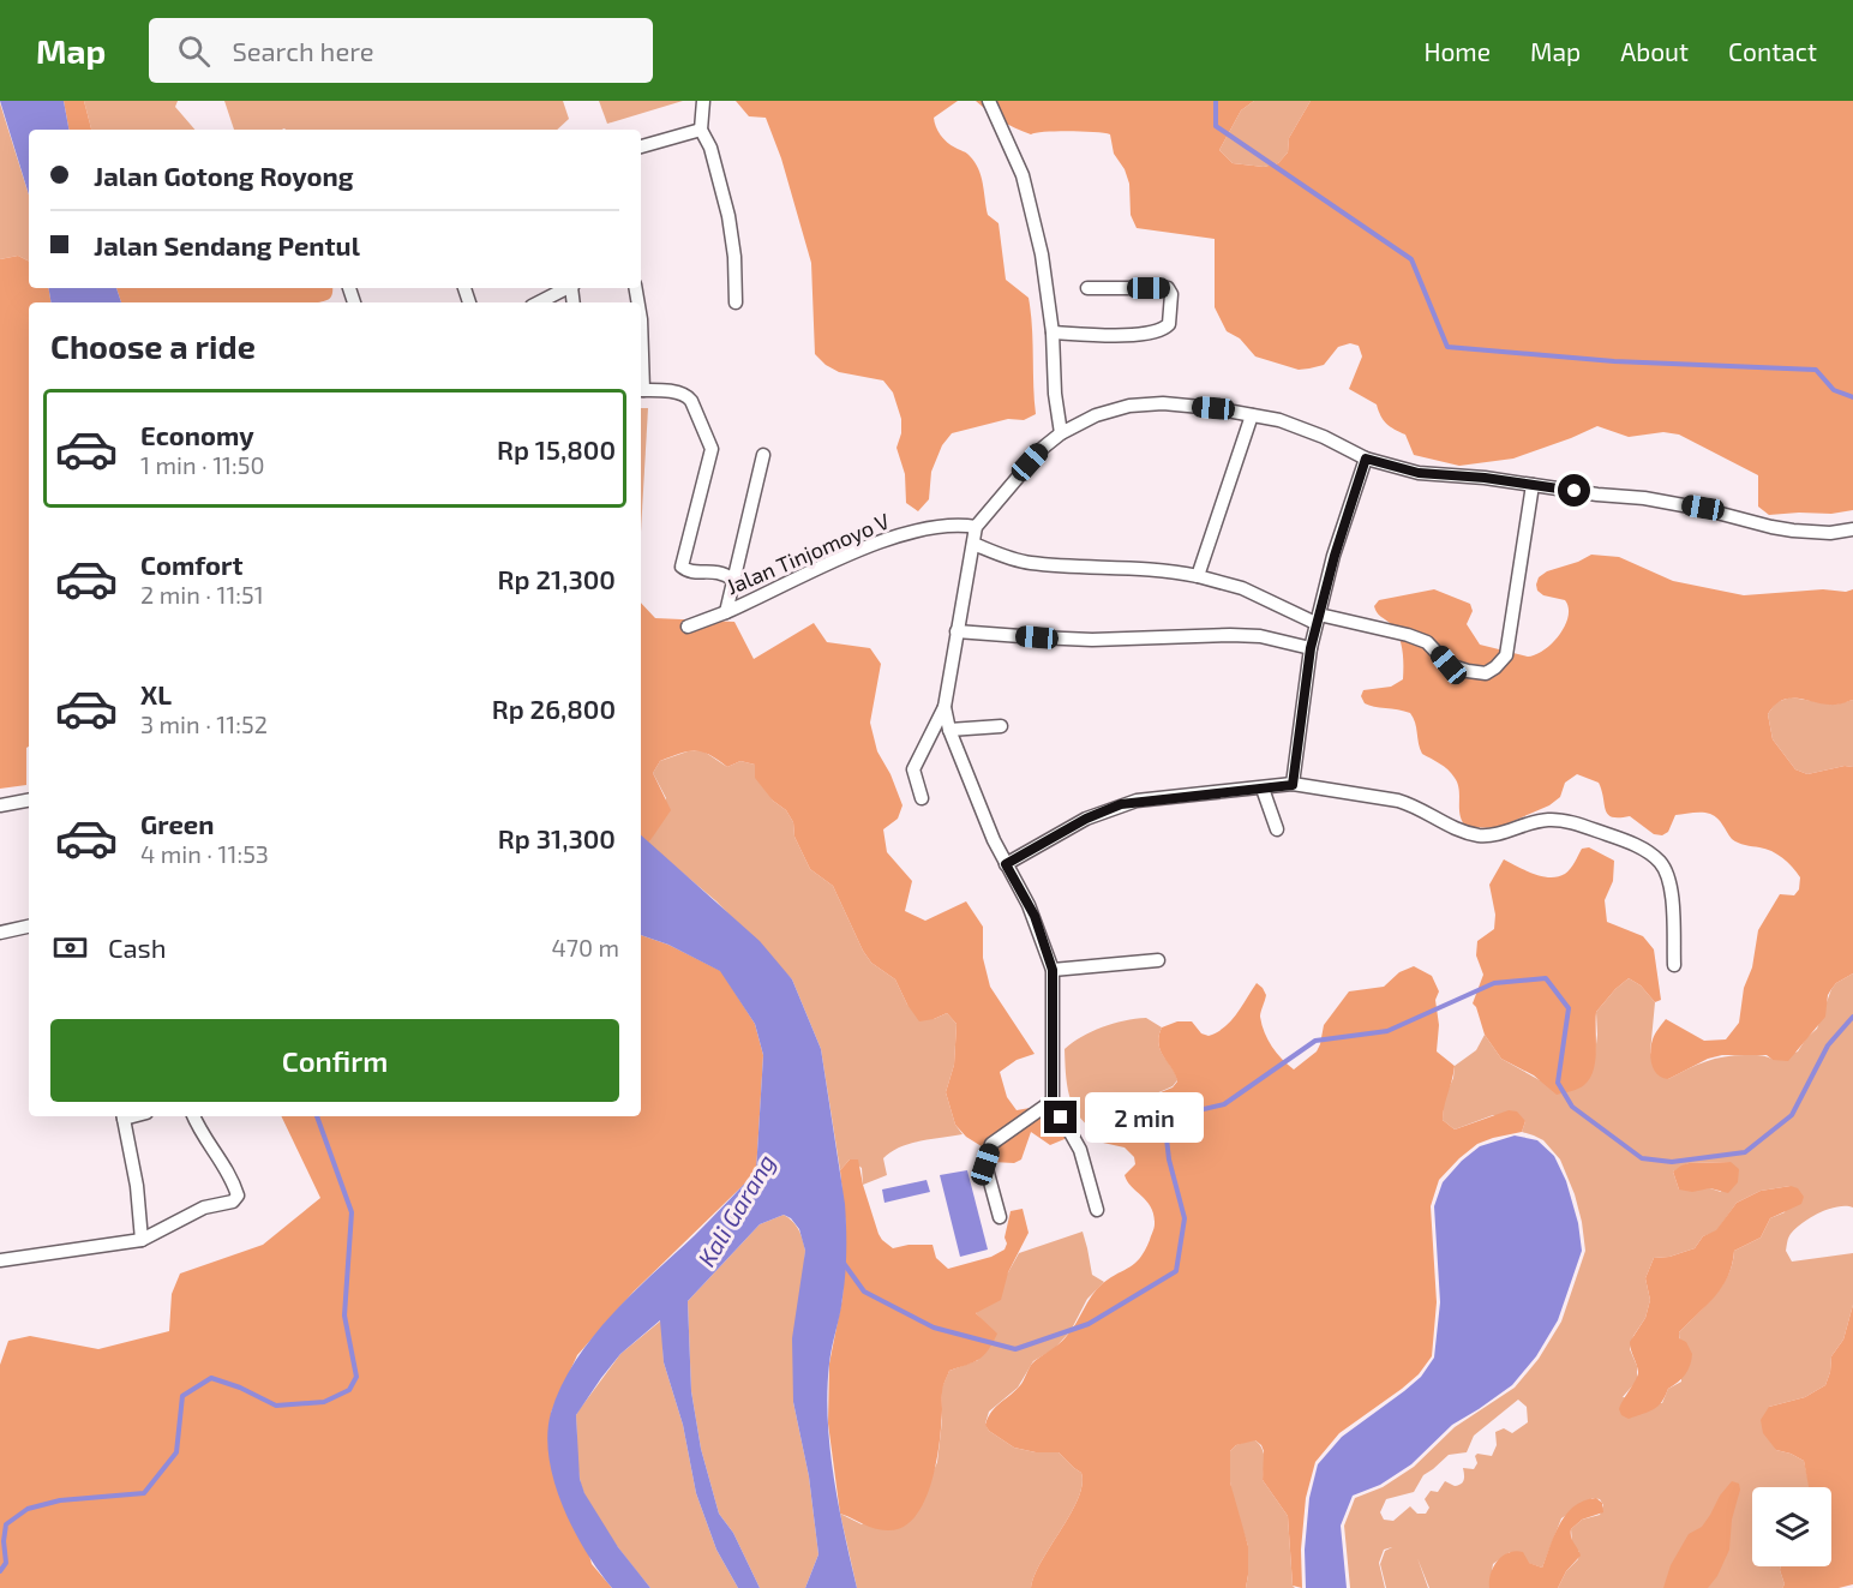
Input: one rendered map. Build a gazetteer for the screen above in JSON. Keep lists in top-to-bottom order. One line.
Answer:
{"streets":{"street":["Jalan Tinjomoyo V"]},"water":["Kali Garang"],"page":{"header":"Map","search":"Search here","nav":["Home","Map","About","Contact"],"banner":["Jalan Gotong Royong","Jalan Sendang Pentul"],"heading":"Choose a ride","list":[{"name":"Economy","note":"1 min · 11:50","value":"Rp 15,800"},{"name":"Comfort","note":"2 min · 11:51","value":"Rp 21,300"},{"name":"XL","note":"3 min · 11:52","value":"Rp 26,800"},{"name":"Green","note":"4 min · 11:53","value":"Rp 31,300"}],"pay":["Cash","470 m"],"buttons":"Confirm","bubble":"2 min"}}
